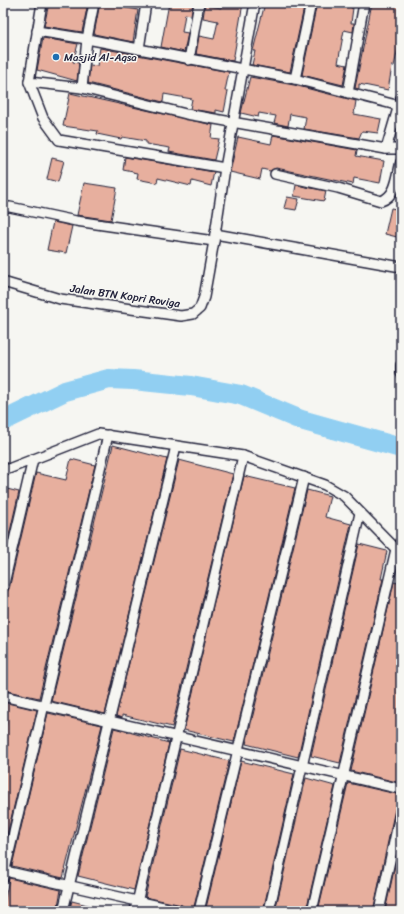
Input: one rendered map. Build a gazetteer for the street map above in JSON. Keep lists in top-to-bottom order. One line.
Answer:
{"streets":{"street":["Jalan BTN Kopri Roviga"]},"places":["Masjid Al-Aqsa"]}
